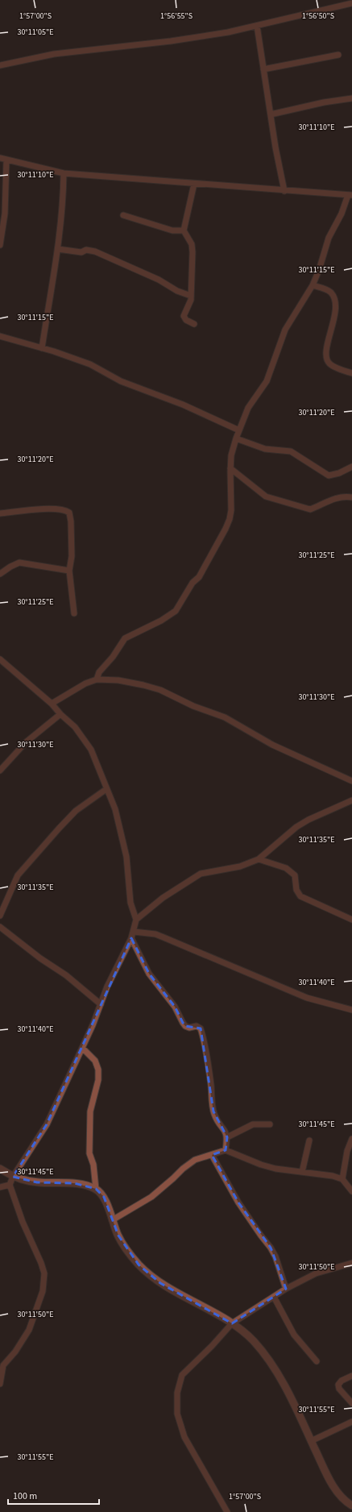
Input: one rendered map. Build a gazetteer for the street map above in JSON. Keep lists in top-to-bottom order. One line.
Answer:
{"scale_bar":"100 m","coordinates":["1°57'00\"S","1°56'55\"S","1°56'50\"S","30°11'05\"E","30°11'10\"E","30°11'15\"E","30°11'20\"E","30°11'25\"E","30°11'30\"E","30°11'35\"E","30°11'40\"E","30°11'45\"E","30°11'50\"E","30°11'55\"E"]}
